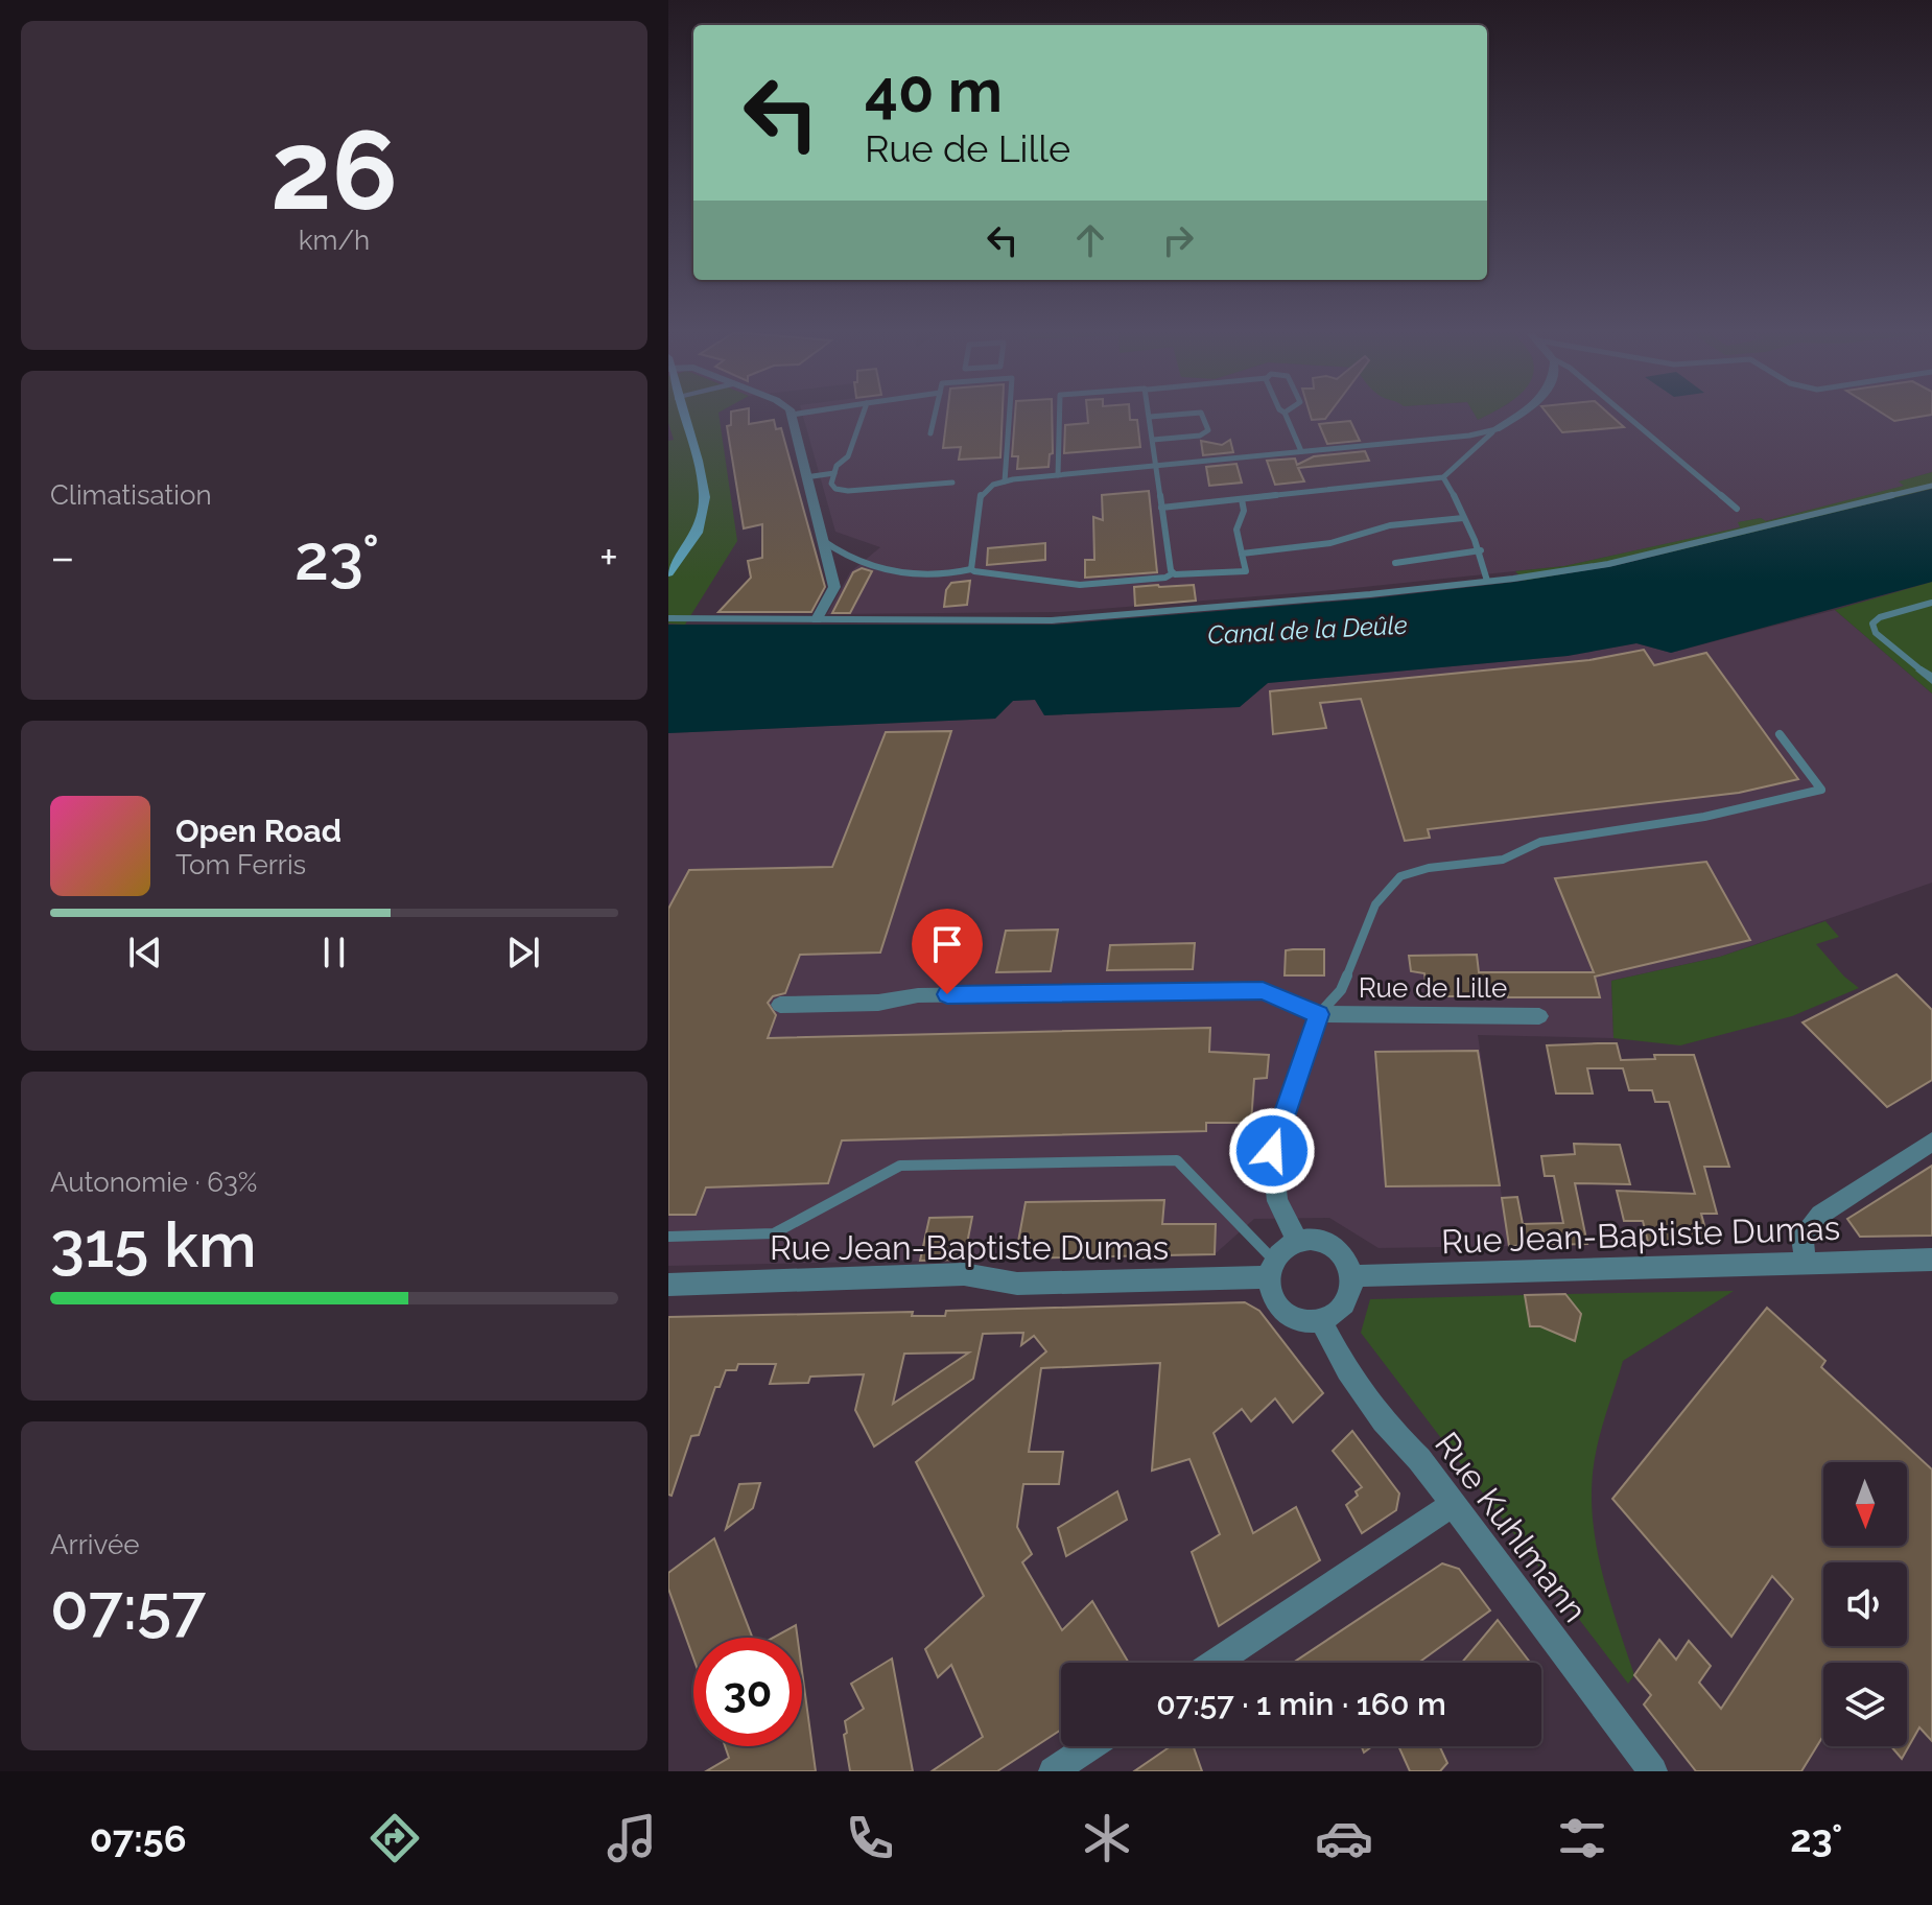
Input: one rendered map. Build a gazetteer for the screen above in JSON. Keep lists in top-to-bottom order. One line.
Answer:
{"streets":{"street":["Rue de Lille","Rue Jean-Baptiste Dumas","Rue Kuhlmann"]},"crossings":[["Rue Jean-Baptiste Dumas","Rue Kuhlmann"]],"water":["Canal de la Deûle"],"north":"bottom","page":{"tile":[["26","km/h"],"Climatisation",["Autonomie · 63%","315 km"],["Arrivée","07:57"]],"turn":["40 m","Rue de Lille"],"heat":["−","23°","+"],"song":["Open Road","Tom Ferris"],"limit":"30","trip":"07:57 · 1 min · 160 m","tabs":["07:56","23°"]}}
